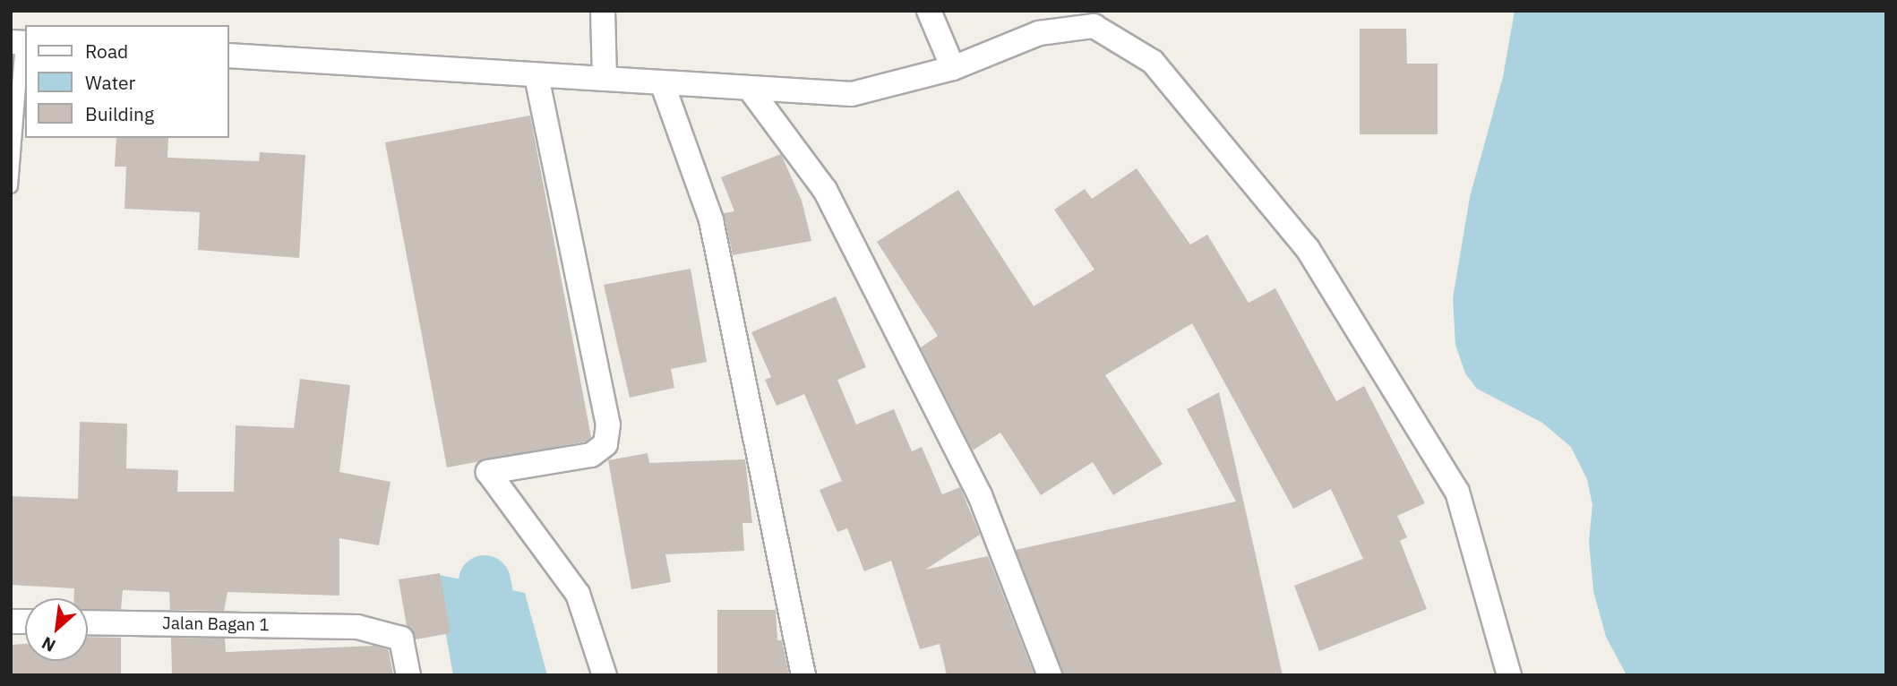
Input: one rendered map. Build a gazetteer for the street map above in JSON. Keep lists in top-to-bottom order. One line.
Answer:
{"streets":{"street":["Jalan Bagan 1"]},"legend":["Road","Water","Building"],"north":"bottom left"}
